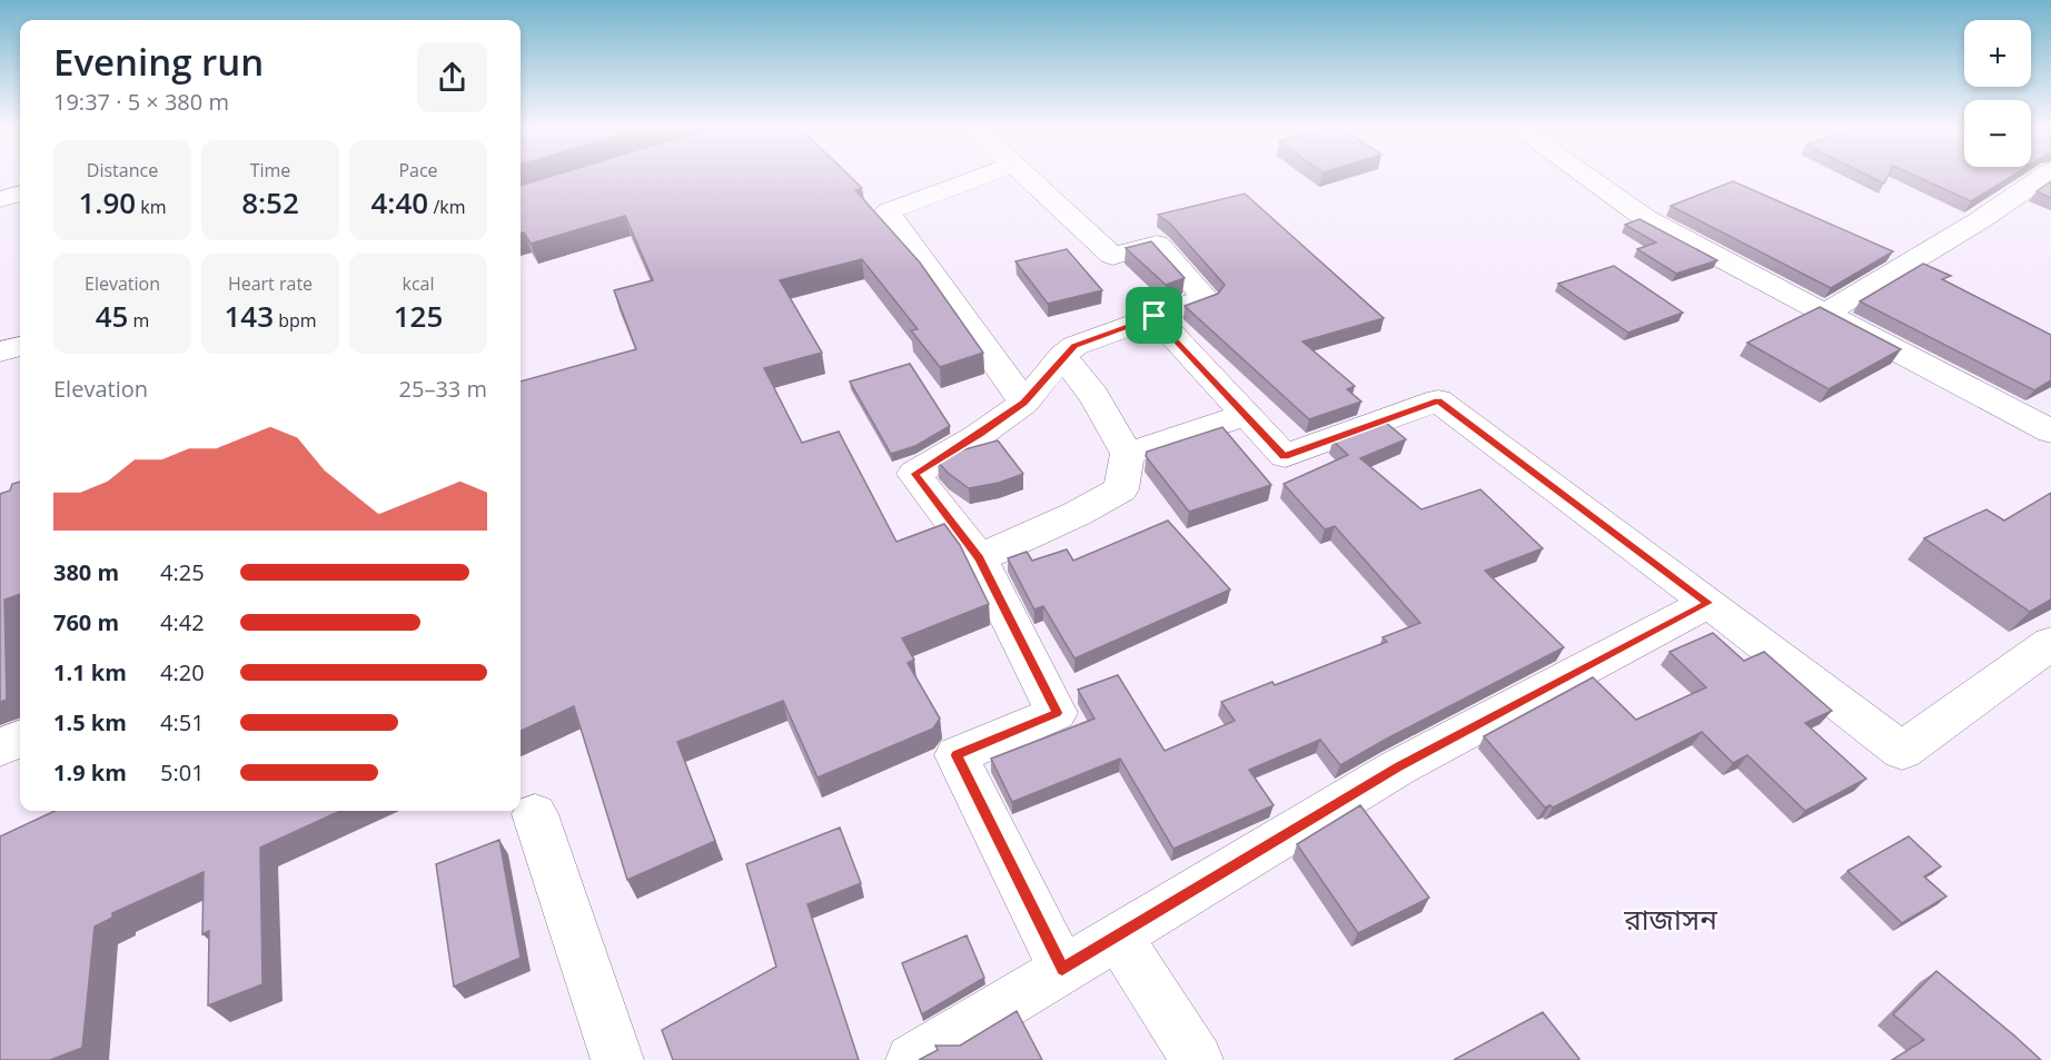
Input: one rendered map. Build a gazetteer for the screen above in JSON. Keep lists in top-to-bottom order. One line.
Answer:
{"districts":["রাজাসন"],"page":{"map_buttons":["+","−"],"heading":["Evening run","19:37 · 5 × 380 m"],"stats":[["Distance","1.90 km"],["Time","8:52"],["Pace","4:40 /km"],["Elevation","45 m"],["Heart rate","143 bpm"],["kcal","125"]],"chart":["Elevation","25–33 m"],"list":[{"name":"380 m","note":"4:25"},{"name":"760 m","note":"4:42"},{"name":"1.1 km","note":"4:20"},{"name":"1.5 km","note":"4:51"},{"name":"1.9 km","note":"5:01"}]}}
